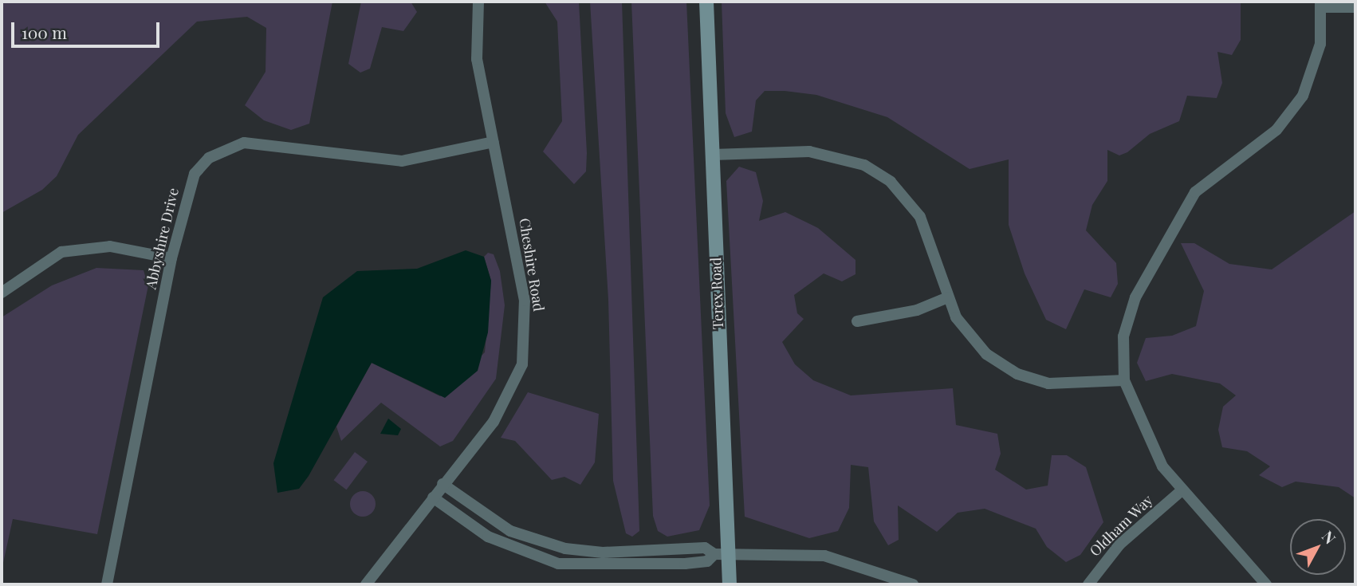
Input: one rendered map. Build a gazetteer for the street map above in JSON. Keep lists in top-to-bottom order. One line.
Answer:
{"streets":{"main road":["Terex Road"],"street":["Abbyshire Drive","Cheshire Road","Oldham Way"]},"crossings":[["Abbyshire Drive","Cheshire Road"]],"scale_bar":"100 m","north":"top right"}
